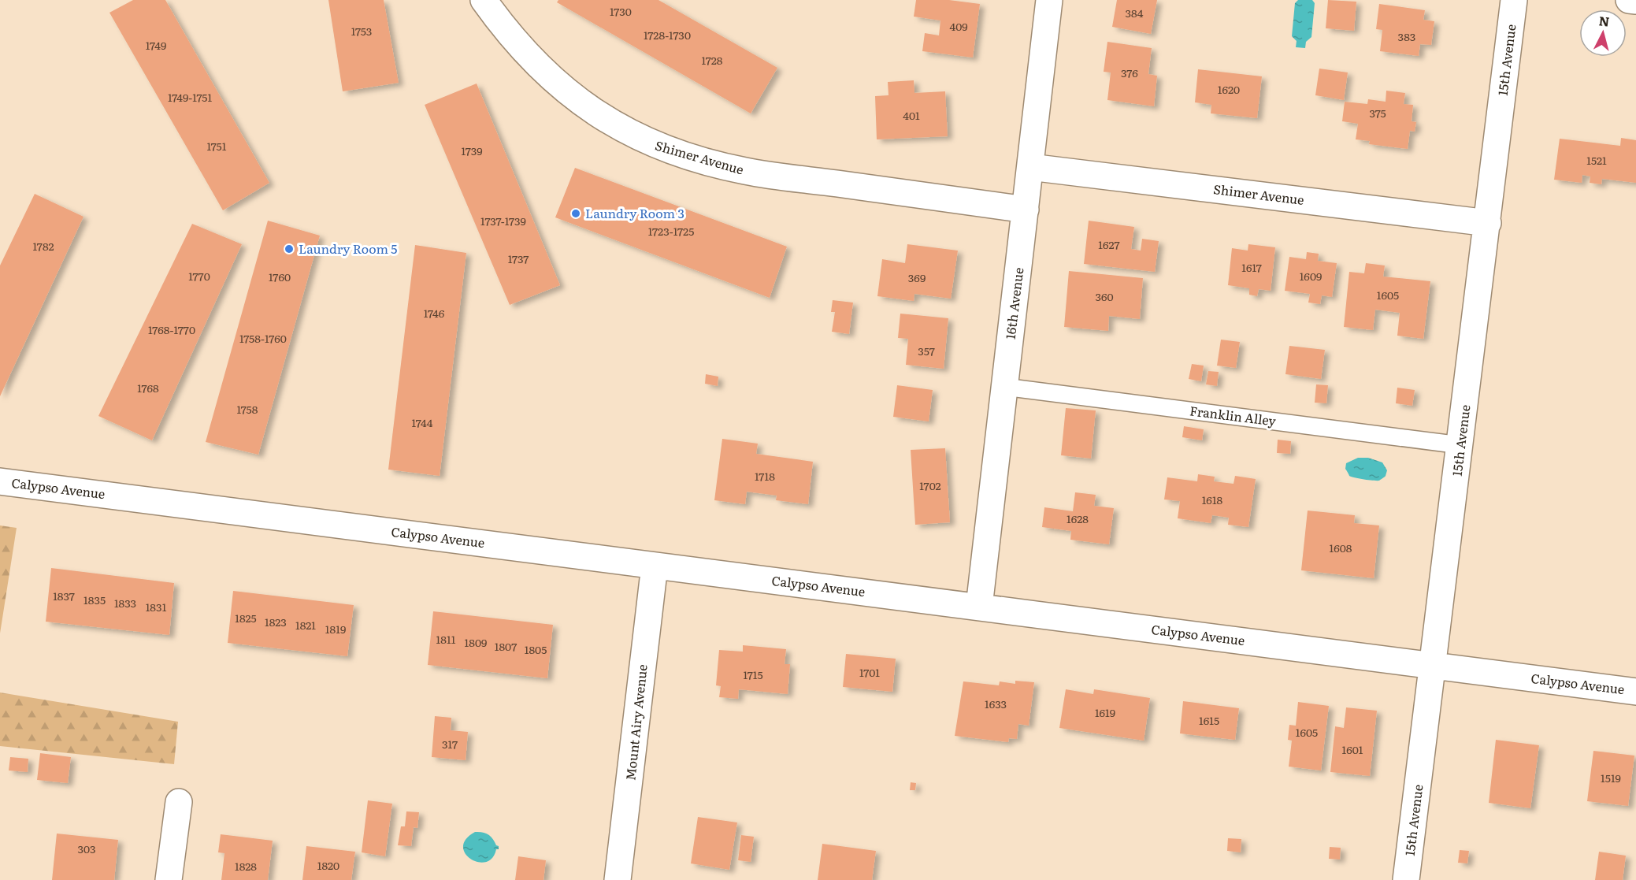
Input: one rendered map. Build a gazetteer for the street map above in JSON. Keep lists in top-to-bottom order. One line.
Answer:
{"streets":{"street":["15th Avenue","Shimer Avenue","16th Avenue","Calypso Avenue","Mount Airy Avenue"],"lane":["Franklin Alley"]},"crossings":[["15th Avenue","Shimer Avenue"],["15th Avenue","Franklin Alley"],["15th Avenue","Calypso Avenue"],["Shimer Avenue","16th Avenue"],["16th Avenue","Franklin Alley"],["16th Avenue","Calypso Avenue"],["Calypso Avenue","Mount Airy Avenue"]],"places":["Laundry Room 3","Laundry Room 5"],"house_numbers":["1730","384","409","1753","1728-1730","383","1749","1728","376","1620","1749-1751","375","401","1751","1739","1521","1737-1739","1723-1725","1627","1782","1737","1617","1770","1609","1760","369","1605","360","1746","1768-1770","1758-1760","357","1768","1758","1744","1718","1702","1618","1628","1608","1837","1835","1833","1831","1825","1823","1821","1819","1811","1809","1807","1805","1701","1715","1633","1619","1615","1605","317","1601","1519","303","1820","1828"],"north":"top"}
